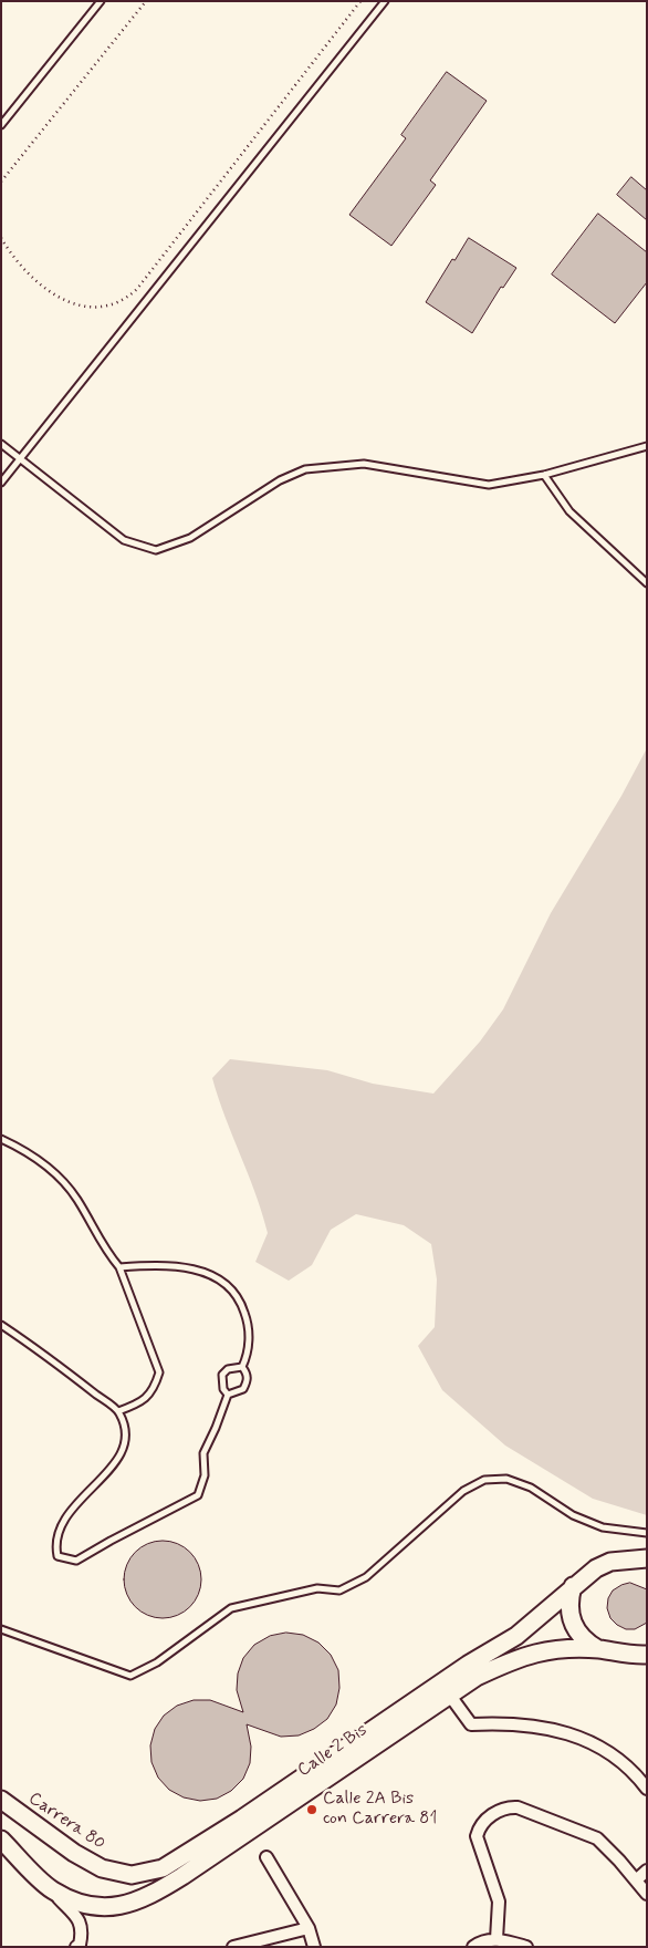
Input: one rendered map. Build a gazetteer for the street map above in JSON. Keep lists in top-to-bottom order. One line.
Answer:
{"streets":{"street":["Calle 2 Bis","Carrera 80"]},"crossings":[["Calle 2 Bis","Carrera 80"]],"places":["Calle 2A Bis con Carrera 81"]}
